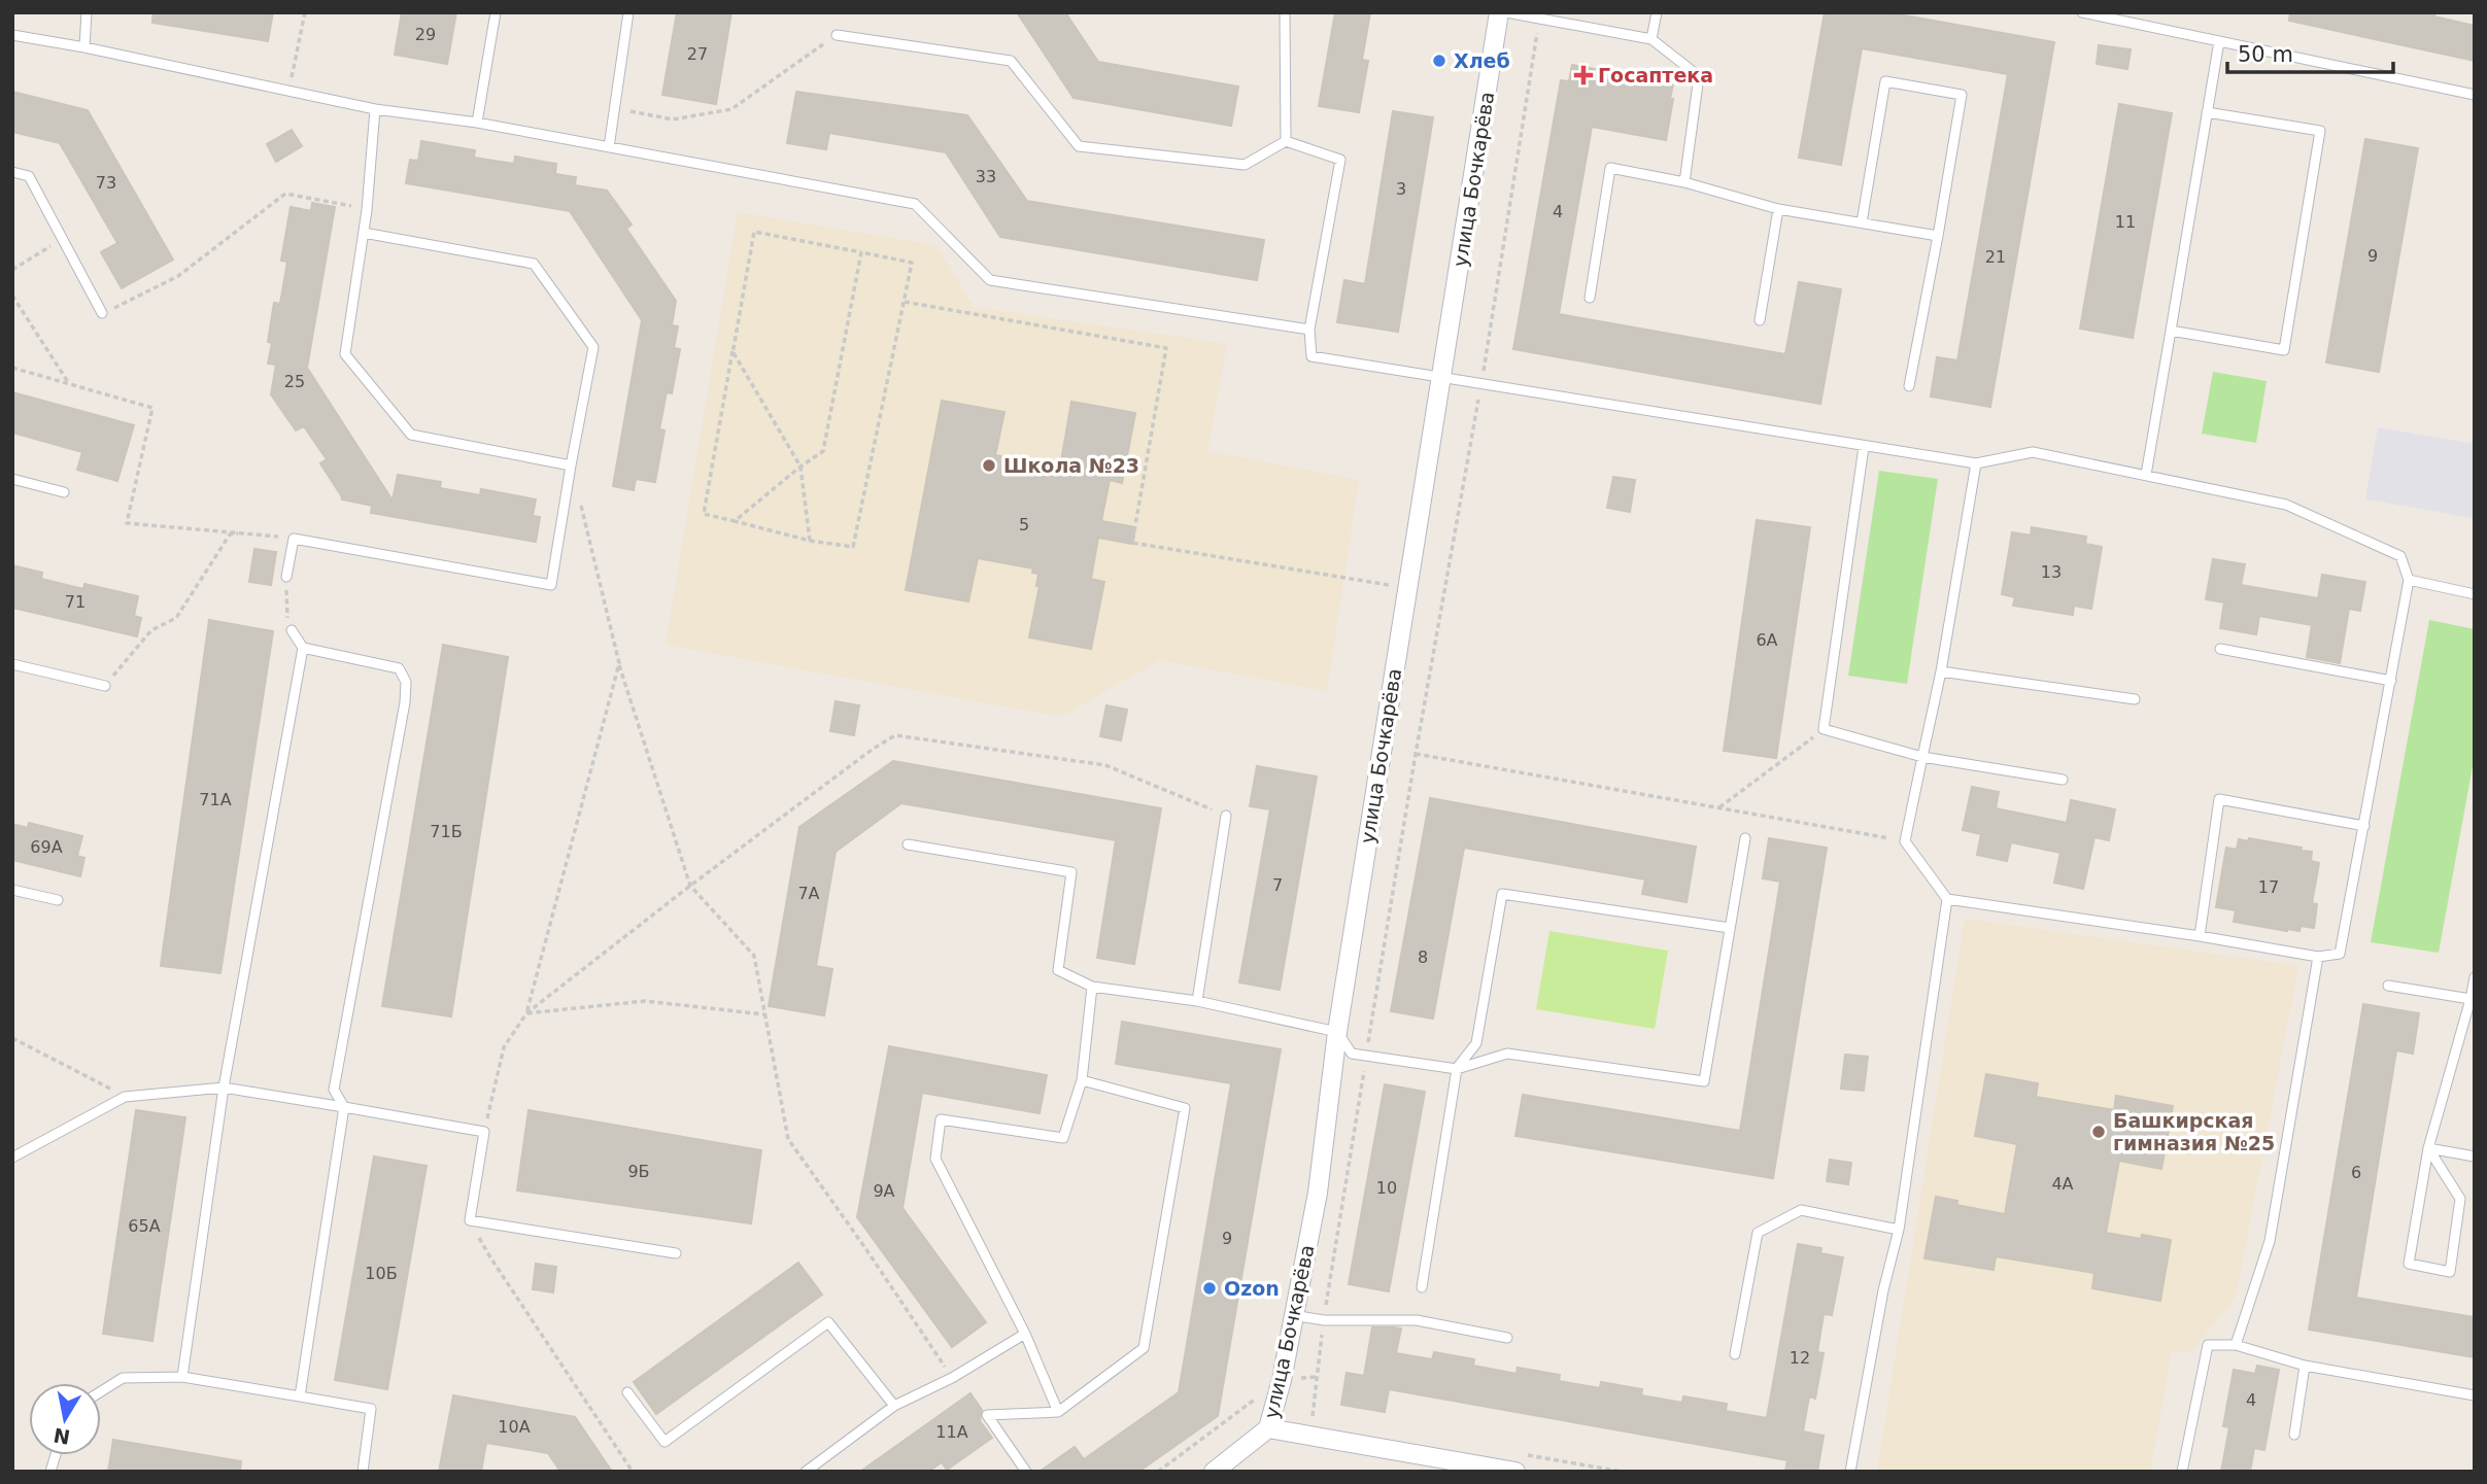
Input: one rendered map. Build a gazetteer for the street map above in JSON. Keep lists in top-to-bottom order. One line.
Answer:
{"streets":{"street":["улица Бочкарёва"]},"places":{"other":["Хлеб","Школа №23","Башкирская гимназия №25","Ozon"],"health":["Госаптека"]},"house_numbers":["29","27","33","73","3","4","11","9","21","25","5","13","71","6А","71А","71Б","69А","7","17","7А","8","9Б","6","4А","10","9А","65А","9","10Б","12","4","10А","11А"],"scale_bar":"50 m","north":"bottom"}
